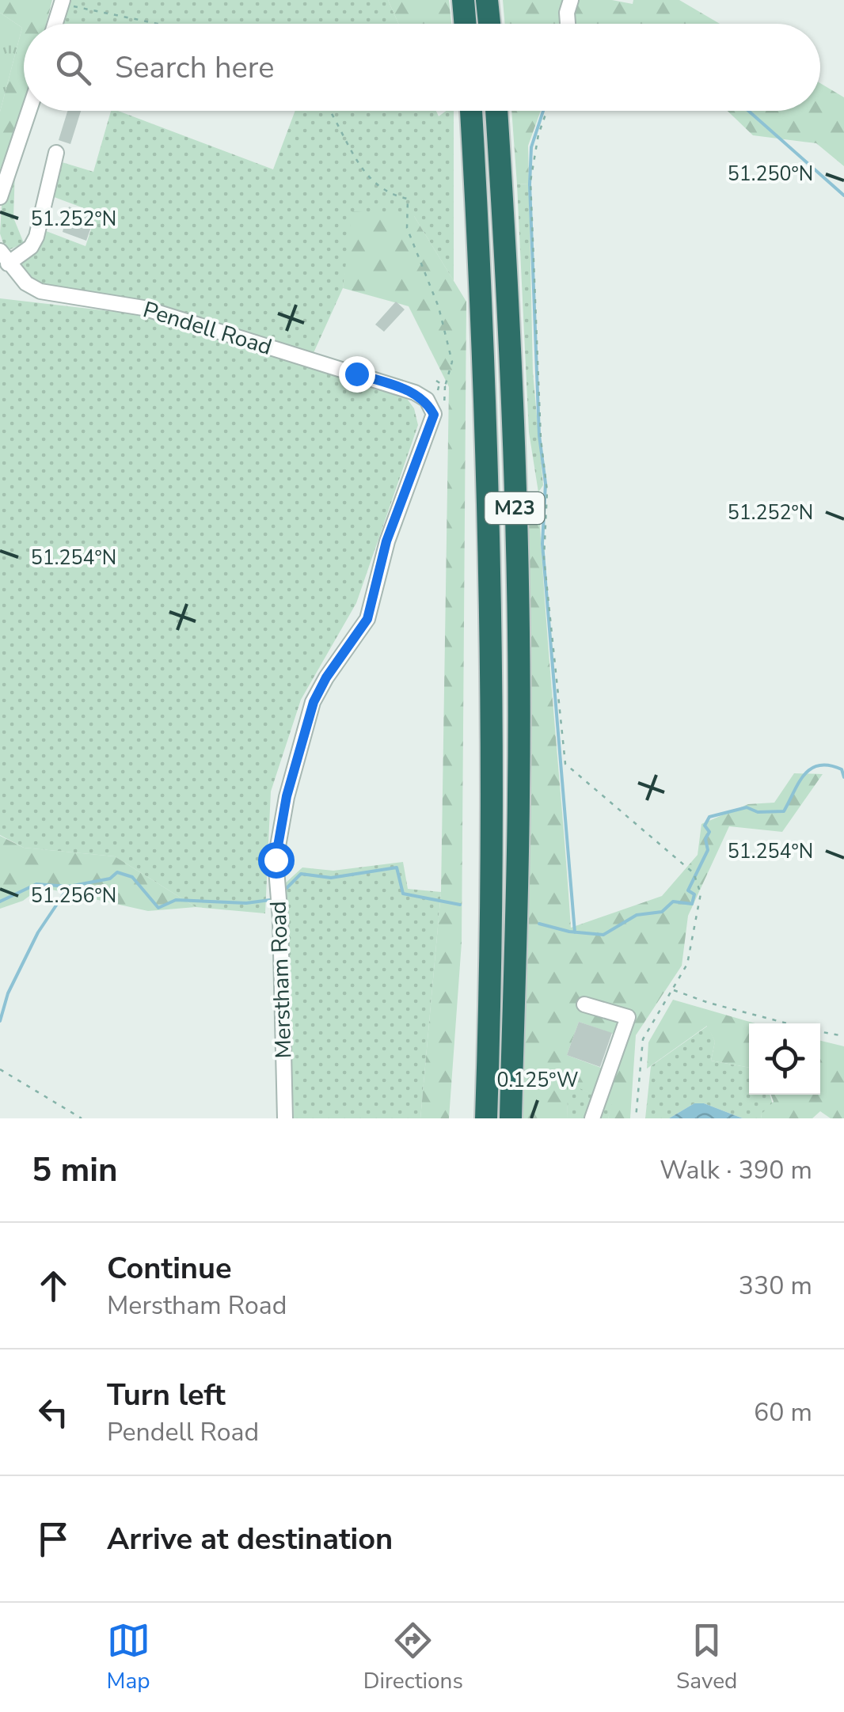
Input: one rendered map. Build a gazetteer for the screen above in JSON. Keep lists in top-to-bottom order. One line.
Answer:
{"streets":{"highway":["M23"],"street":["Pendell Road","Merstham Road"]},"crossings":[["Pendell Road","Merstham Road"]],"page":{"search":"Search here","heading":["5 min","Walk · 390 m"],"list":[["Continue","Merstham Road","330 m"],["Turn left","Pendell Road","60 m"],"Arrive at destination"],"nav":["Map","Directions","Saved"]},"coordinates":["51.250°N","51.252°N","51.254°N","51.256°N","0.125°W"]}
